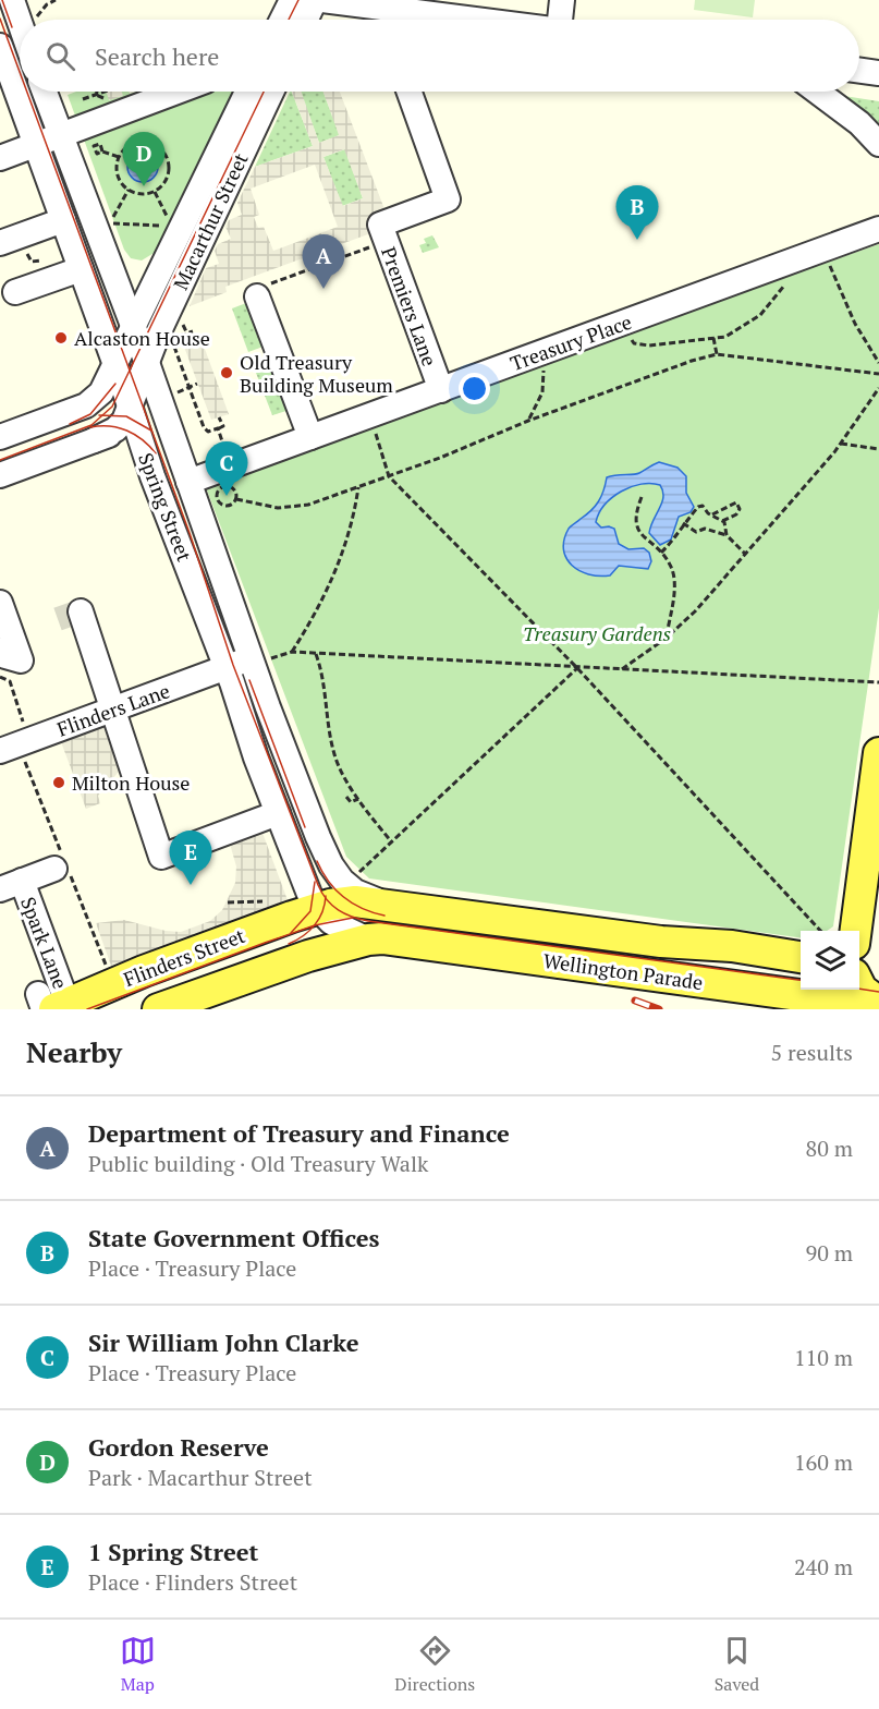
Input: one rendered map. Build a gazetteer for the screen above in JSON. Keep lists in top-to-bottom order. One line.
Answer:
{"streets":{"main road":["Flinders Street","Wellington Parade"],"street":["Macarthur Street","Premiers Lane","Treasury Place","Spring Street","Flinders Lane","Spark Lane"]},"crossings":[["Macarthur Street","Spring Street"],["Premiers Lane","Treasury Place"],["Treasury Place","Spring Street"],["Spring Street","Flinders Lane"],["Spring Street","Flinders Street"],["Spring Street","Wellington Parade"],["Spark Lane","Flinders Street"],["Flinders Street","Wellington Parade"]],"parks":["Treasury Gardens"],"places":["Alcaston House","Old Treasury Building Museum","Milton House"],"page":{"search":"Search here","pins":["D","B","A","C","E"],"heading":["Nearby","5 results"],"list":[{"mark":"A","name":"Department of Treasury and Finance","note":"Public building · Old Treasury Walk","value":"80 m"},{"mark":"B","name":"State Government Offices","note":"Place · Treasury Place","value":"90 m"},{"mark":"C","name":"Sir William John Clarke","note":"Place · Treasury Place","value":"110 m"},{"mark":"D","name":"Gordon Reserve","note":"Park · Macarthur Street","value":"160 m"},{"mark":"E","name":"1 Spring Street","note":"Place · Flinders Street","value":"240 m"}],"nav":["Map","Directions","Saved"]}}
